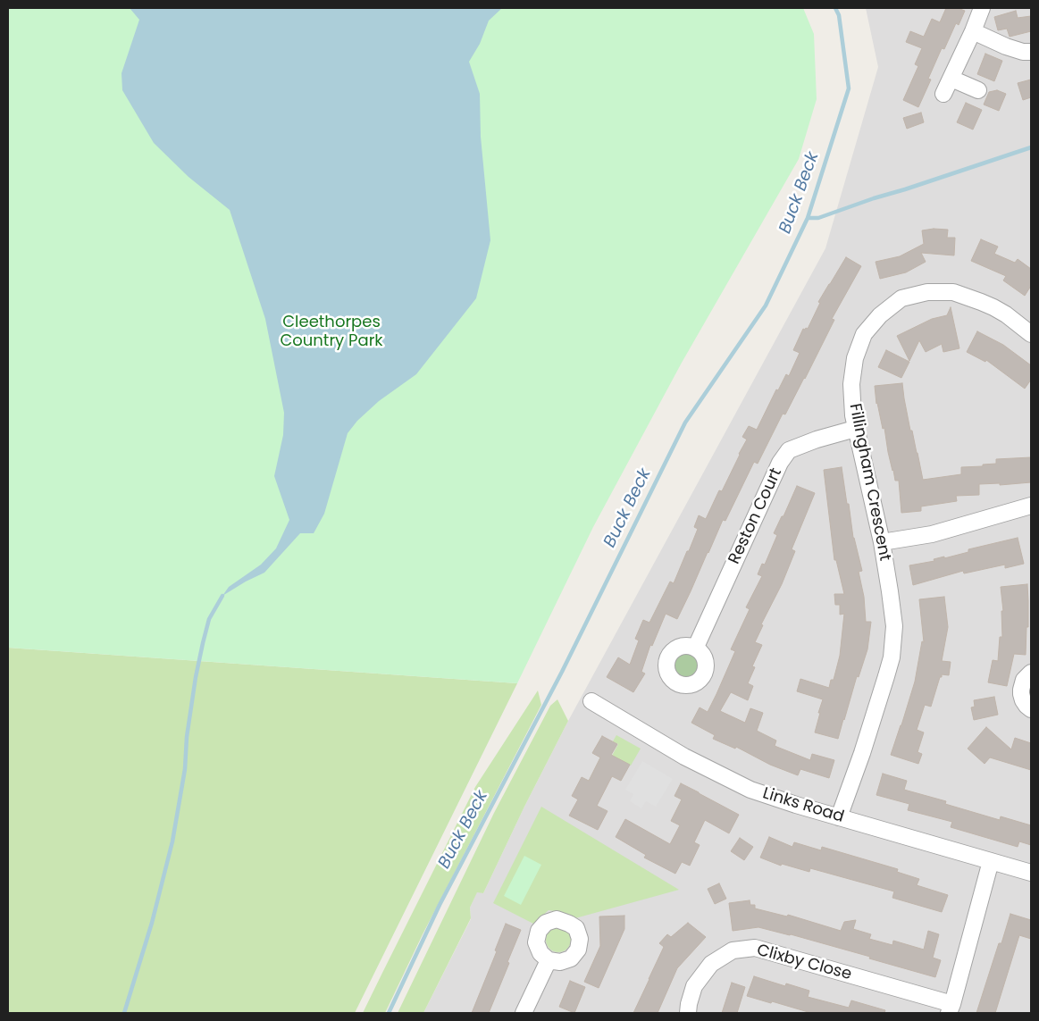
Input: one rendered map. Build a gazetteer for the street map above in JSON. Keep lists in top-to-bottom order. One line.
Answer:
{"streets":{"street":["Fillingham Crescent","Reston Court","Links Road","Clixby Close"]},"crossings":[["Fillingham Crescent","Reston Court"],["Fillingham Crescent","Links Road"]],"water":["Buck Beck"],"parks":["Cleethorpes Country Park"]}
